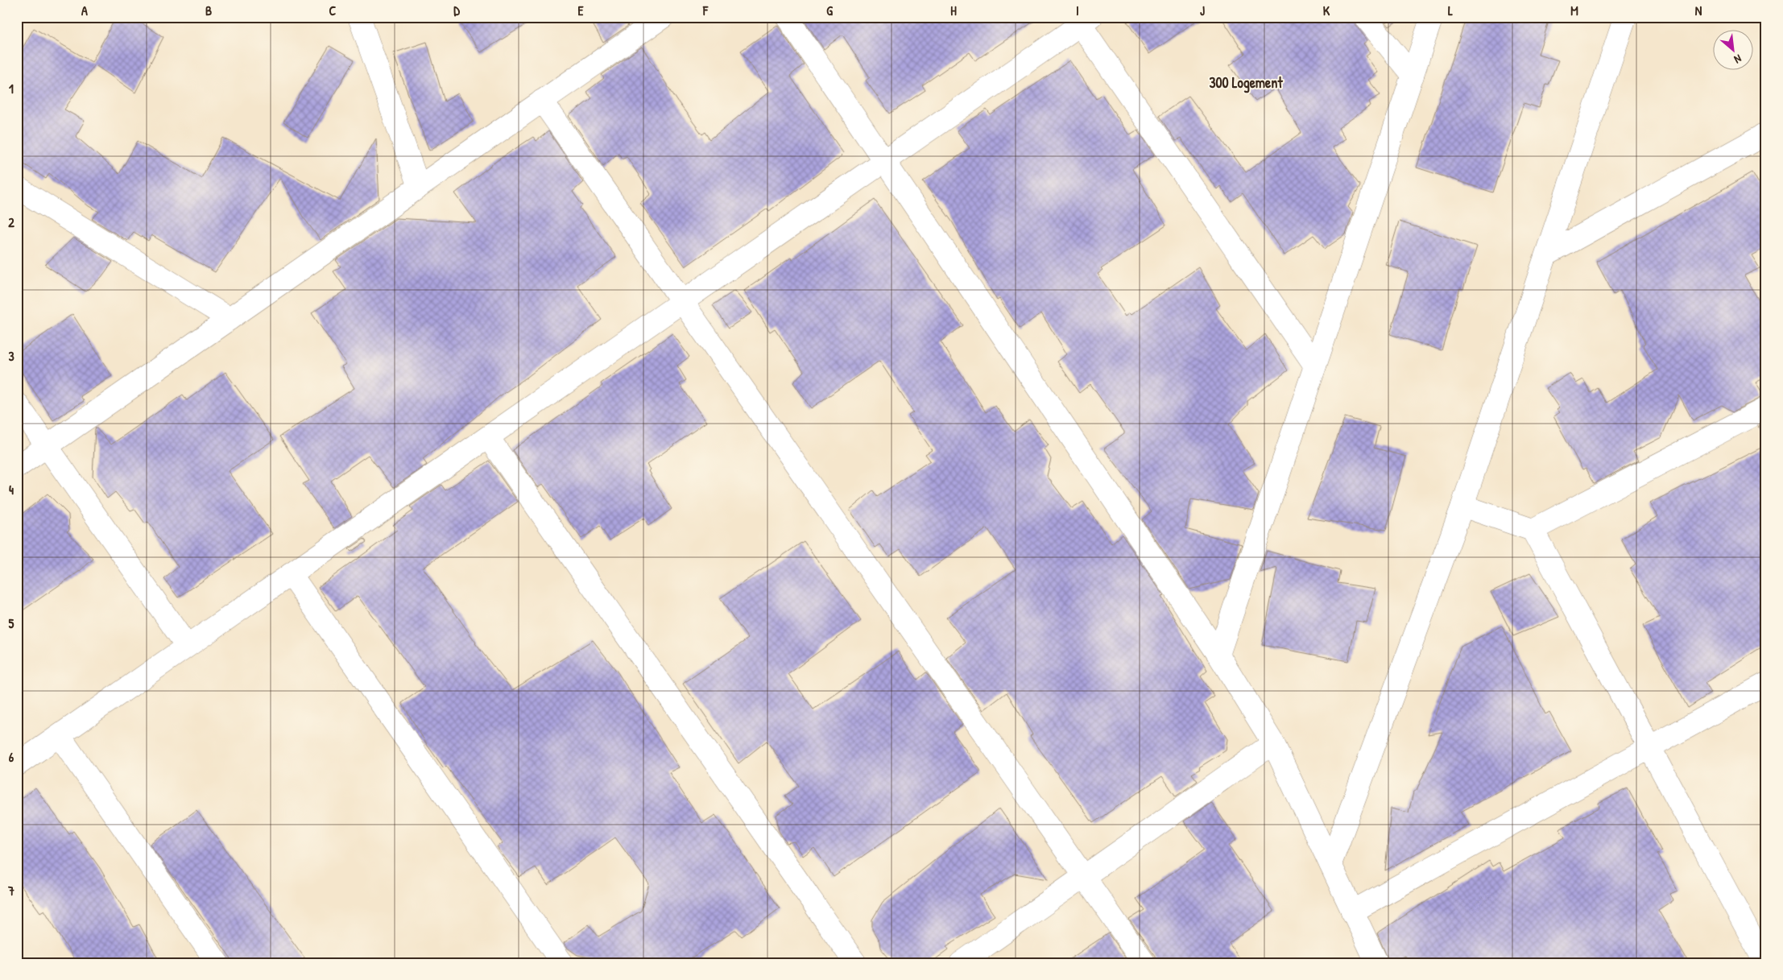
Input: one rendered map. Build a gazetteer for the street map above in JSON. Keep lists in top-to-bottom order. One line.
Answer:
{"districts":["300 Logement"],"north":"bottom right","grid":{"columns":["A","B","C","D","E","F","G","H","I","J","K","L","M","N"],"rows":["1","2","3","4","5","6","7"]}}
